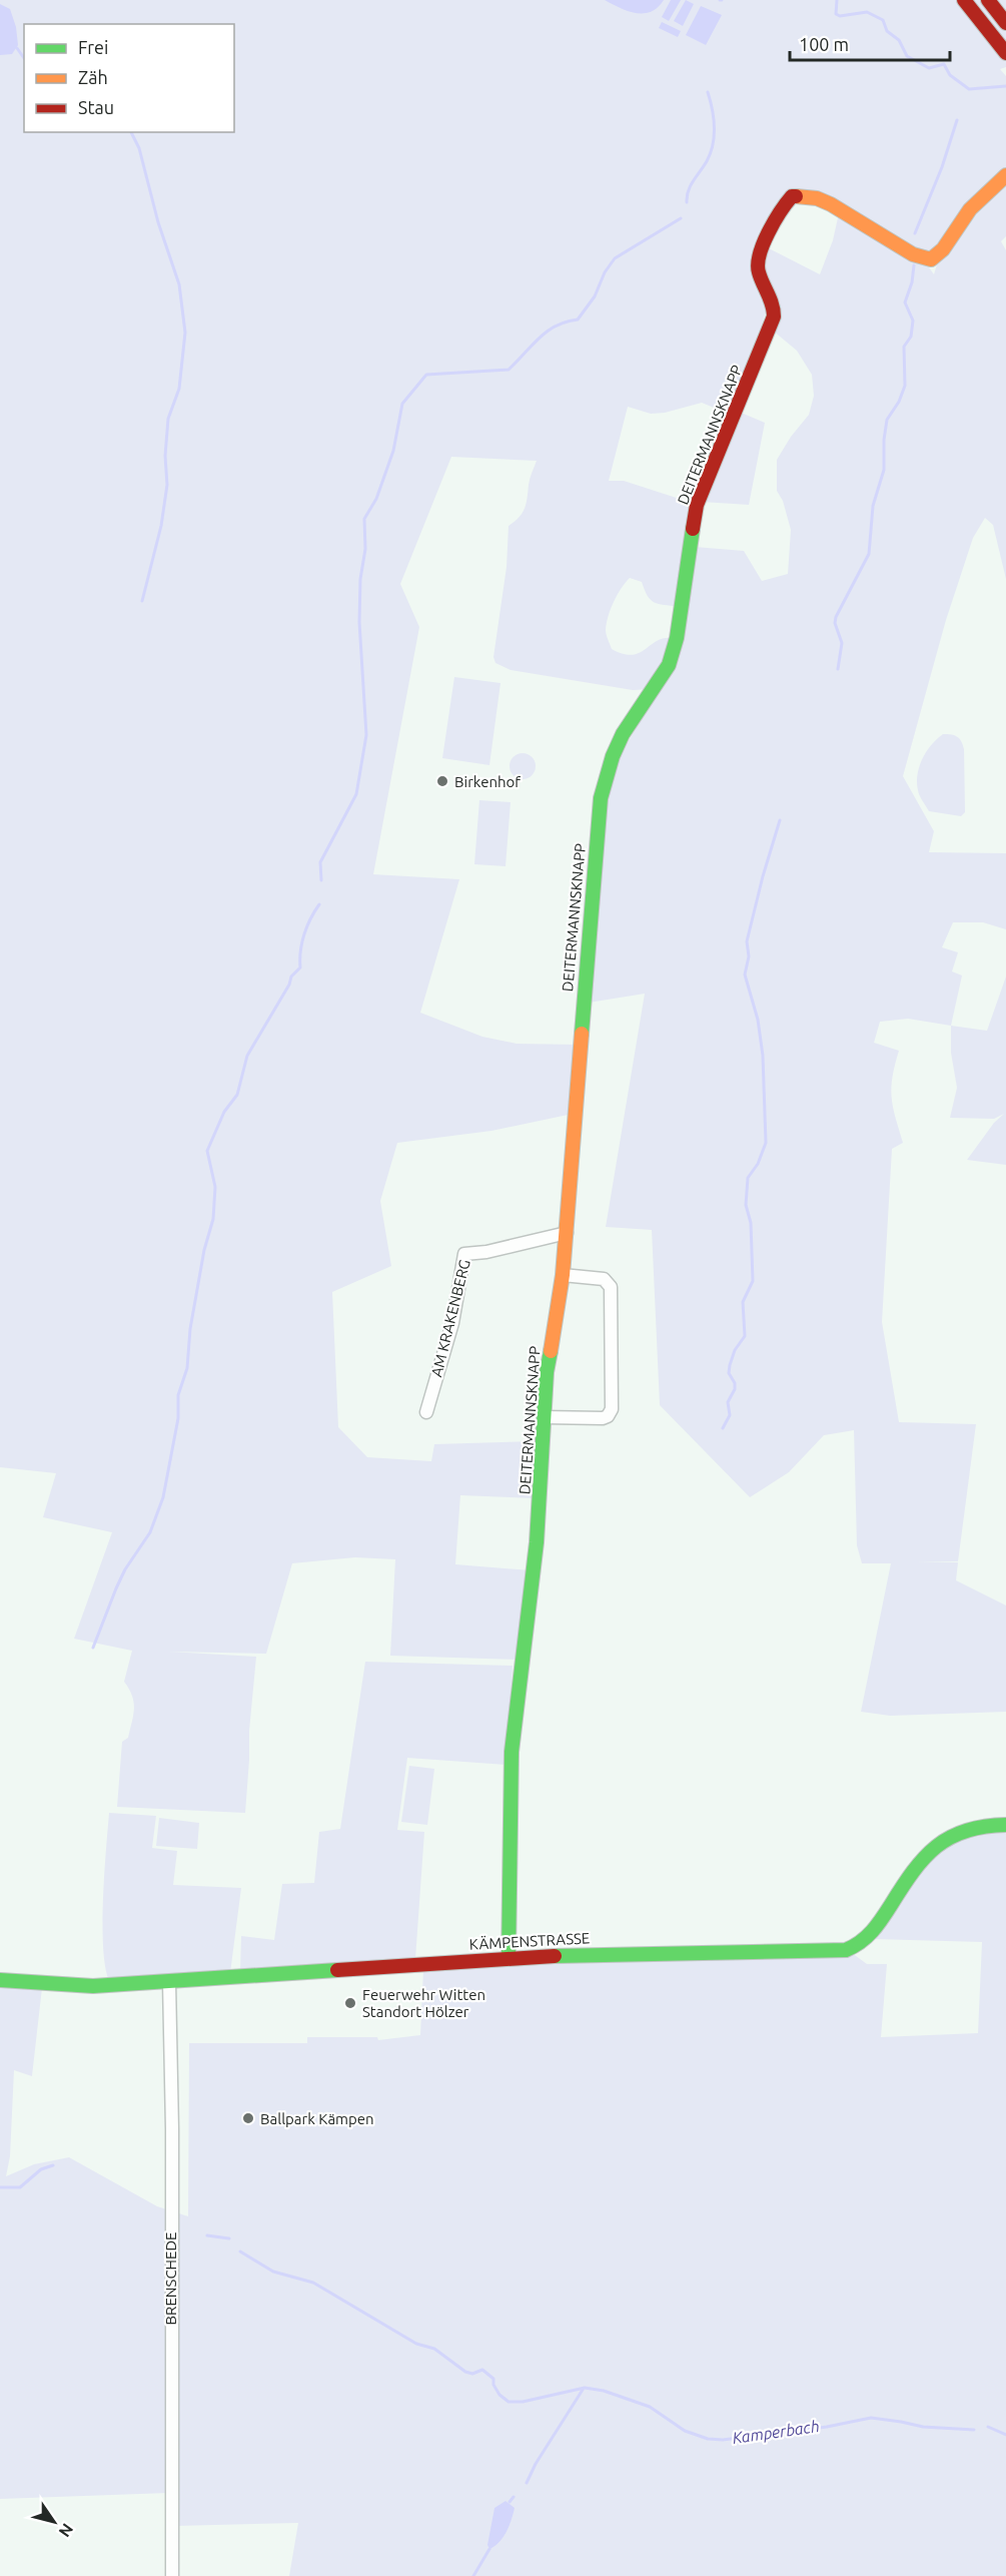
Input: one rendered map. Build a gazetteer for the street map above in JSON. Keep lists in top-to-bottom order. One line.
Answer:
{"streets":{"main road":["DEITERMANNSKNAPP","KÄMPENSTRASSE"],"street":["AM KRAKENBERG","BRENSCHEDE"]},"crossings":[["DEITERMANNSKNAPP","AM KRAKENBERG"],["DEITERMANNSKNAPP","KÄMPENSTRASSE"],["KÄMPENSTRASSE","BRENSCHEDE"]],"water":["Kamperbach"],"places":["Birkenhof","Feuerwehr Witten Standort Hölzer","Ballpark Kämpen"],"legend":["Frei","Zäh","Stau"],"scale_bar":"100 m","north":"bottom right"}
